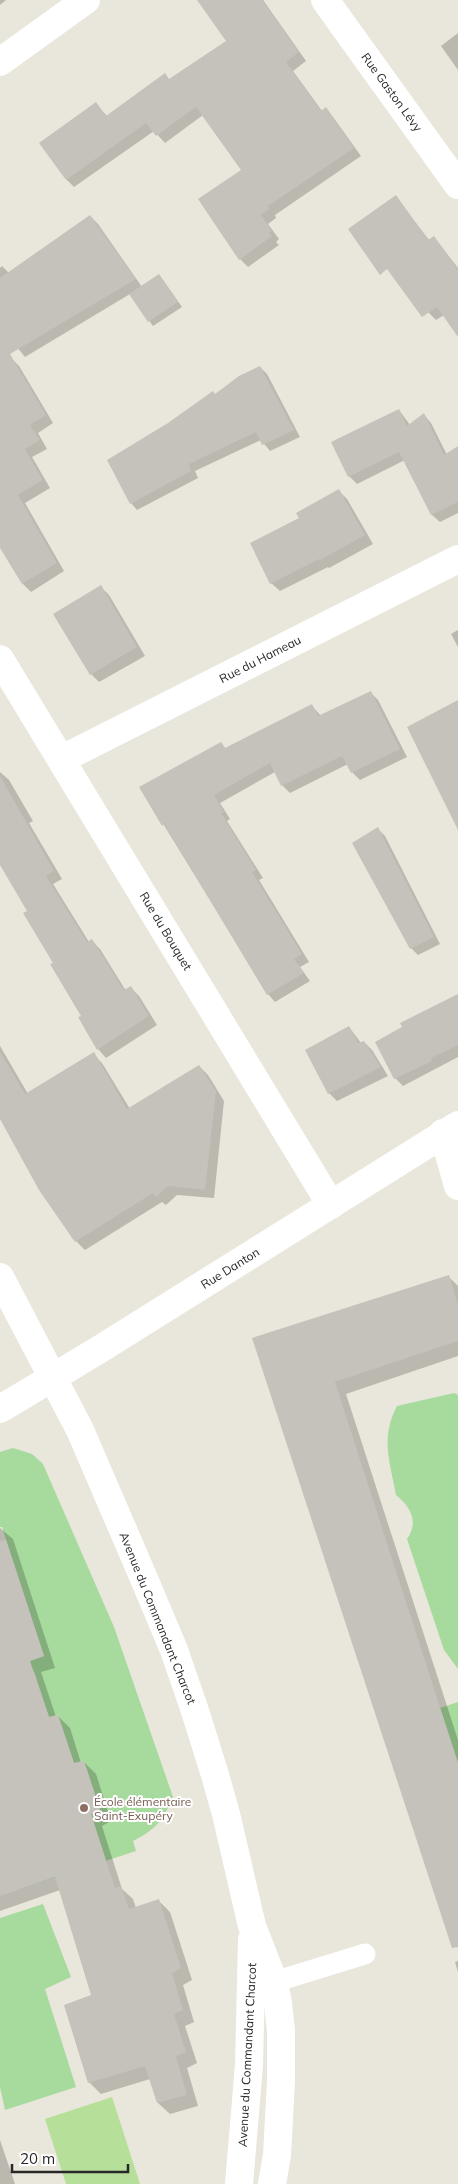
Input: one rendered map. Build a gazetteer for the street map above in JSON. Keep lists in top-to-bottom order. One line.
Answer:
{"streets":{"street":["Rue Gaston Lévy","Rue du Hameau","Rue du Bouquet","Rue Danton","Avenue du Commandant Charcot"]},"crossings":[["Rue du Hameau","Rue du Bouquet"],["Rue du Bouquet","Rue Danton"],["Rue Danton","Avenue du Commandant Charcot"]],"places":["École élémentaire Saint-Exupéry"],"scale_bar":"20 m"}
